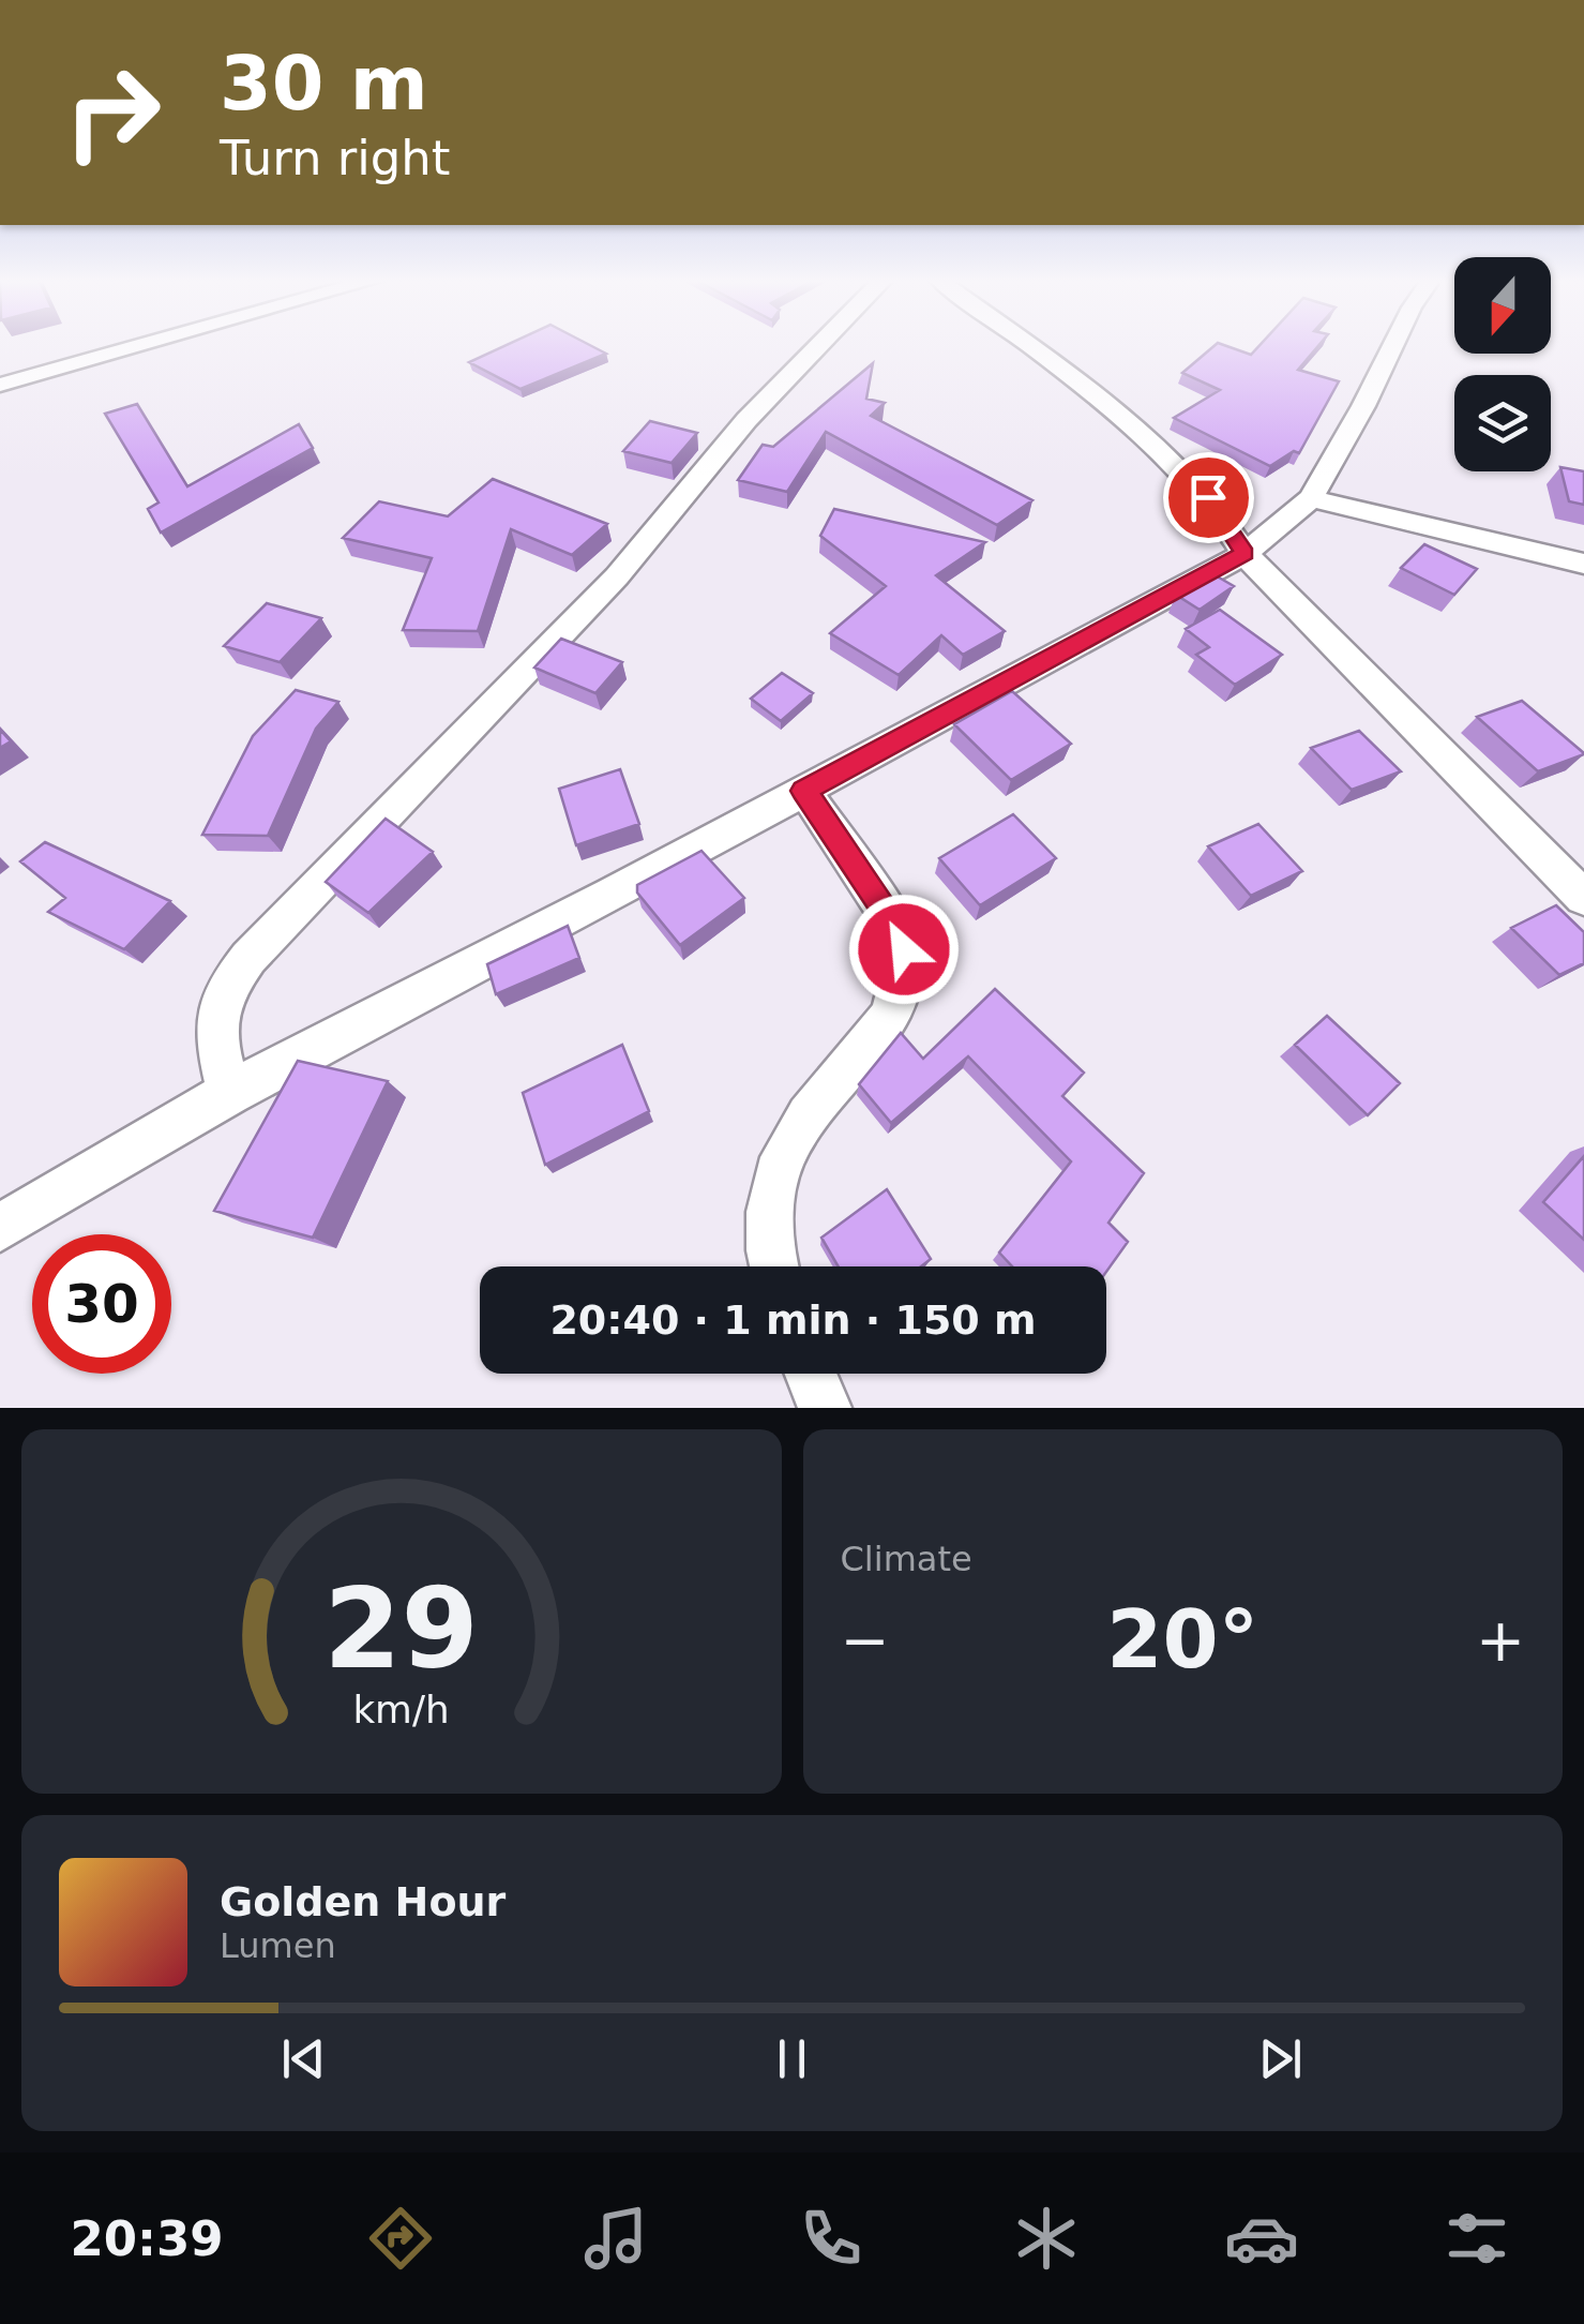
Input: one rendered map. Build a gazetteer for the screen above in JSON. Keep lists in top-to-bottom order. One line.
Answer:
{"north":"bottom","page":{"turn":["30 m","Turn right"],"limit":"30","trip":"20:40 · 1 min · 150 m","tile":"Climate","heat":["−","20°","+"],"song":["Golden Hour","Lumen"],"tabs":"20:39","gauge":["29","km/h"]}}
